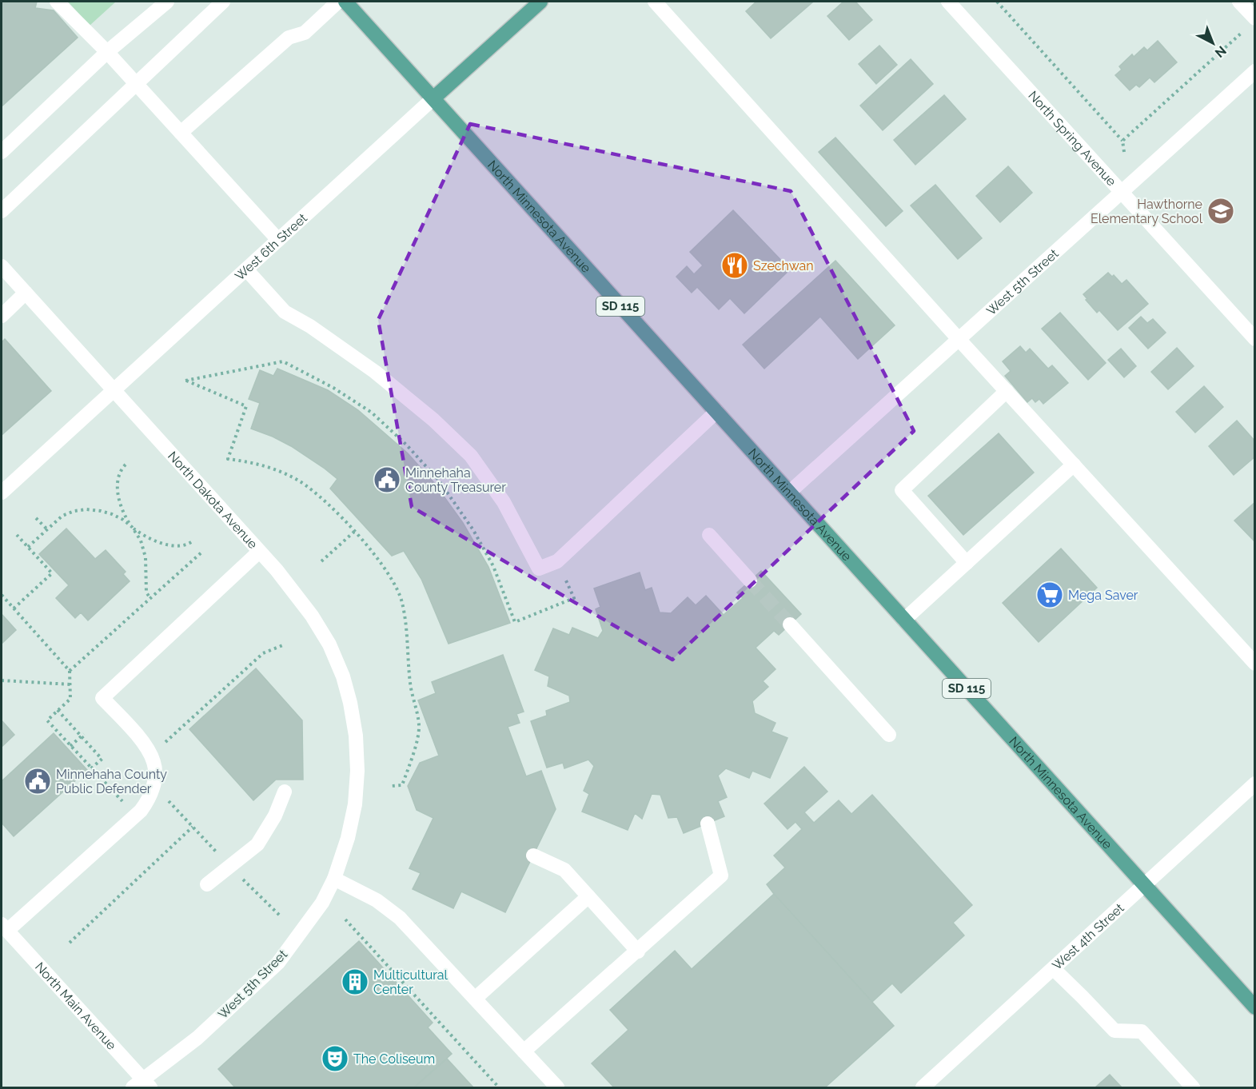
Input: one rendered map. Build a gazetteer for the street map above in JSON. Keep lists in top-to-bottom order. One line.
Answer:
{"streets":{"main road":["North Minnesota Avenue","West 6th Street","SD 115"],"street":["North Spring Avenue","West 5th Street","North Dakota Avenue","West 4th Street","North Main Avenue"]},"crossings":[["North Spring Avenue","West 5th Street"],["North Minnesota Avenue","West 6th Street"],["North Minnesota Avenue","West 5th Street"],["North Minnesota Avenue","West 4th Street"],["West 6th Street","North Dakota Avenue"],["West 5th Street","North Dakota Avenue"],["West 5th Street","North Main Avenue"]],"places":{"school or university":["Hawthorne Elementary School"],"restaurant":["Szechwan"],"public building":["Minnehaha County Treasurer","Minnehaha County Public Defender"],"supermarket":["Mega Saver"],"building":["Multicultural Center"],"theatre":["The Coliseum"]},"north":"bottom right"}
